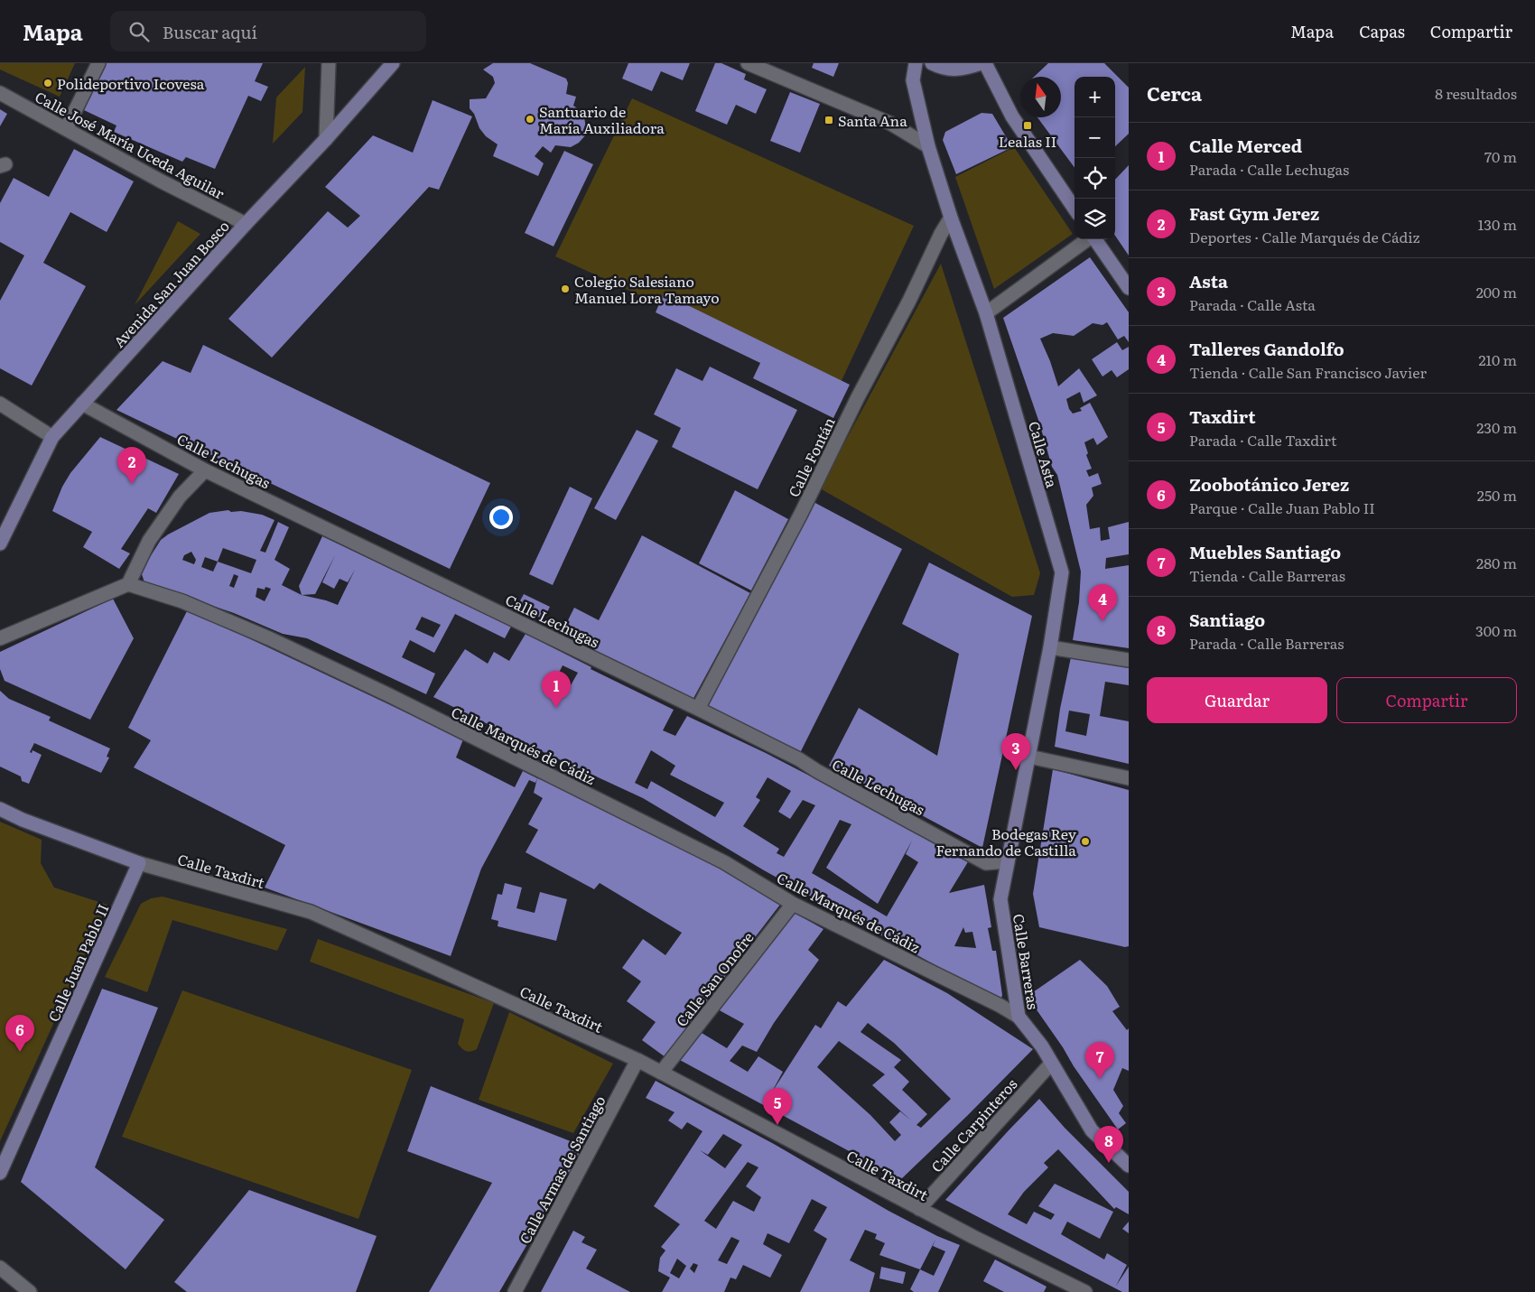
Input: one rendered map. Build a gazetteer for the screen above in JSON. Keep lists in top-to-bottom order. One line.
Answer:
{"streets":{"street":["Calle José María Uceda Aguilar","Avenida San Juan Bosco","Calle Asta","Calle Fontán","Calle Lechugas","Calle Marqués de Cádiz","Calle Taxdirt","Calle Barreras","Calle Juan Pablo II","Calle San Onofre","Calle Carpinteros","Calle Armas de Santiago"]},"crossings":[["Calle José María Uceda Aguilar","Avenida San Juan Bosco"],["Avenida San Juan Bosco","Calle Lechugas"],["Calle Asta","Calle Fontán"],["Calle Asta","Calle Lechugas"],["Calle Asta","Calle Barreras"],["Calle Fontán","Calle Lechugas"],["Calle Lechugas","Calle Barreras"],["Calle Marqués de Cádiz","Calle Barreras"],["Calle Marqués de Cádiz","Calle San Onofre"],["Calle Taxdirt","Calle Juan Pablo II"],["Calle Taxdirt","Calle San Onofre"],["Calle Taxdirt","Calle Carpinteros"],["Calle Taxdirt","Calle Armas de Santiago"],["Calle Barreras","Calle Carpinteros"]],"places":{"other":["Polideportivo Icovesa","Santuario de María Auxiliadora","Colegio Salesiano Manuel Lora Tamayo","Bodegas Rey Fernando de Castilla"],"transit":["Santa Ana","Lealas II"]},"north":"top","page":{"header":"Mapa","search":"Buscar aquí","nav":["Mapa","Capas","Compartir"],"heading":["Cerca","8 resultados"],"map_buttons":["+","−"],"list":[{"mark":"1","name":"Calle Merced","note":"Parada · Calle Lechugas","value":"70 m"},{"mark":"2","name":"Fast Gym Jerez","note":"Deportes · Calle Marqués de Cádiz","value":"130 m"},{"mark":"3","name":"Asta","note":"Parada · Calle Asta","value":"200 m"},{"mark":"4","name":"Talleres Gandolfo","note":"Tienda · Calle San Francisco Javier","value":"210 m"},{"mark":"5","name":"Taxdirt","note":"Parada · Calle Taxdirt","value":"230 m"},{"mark":"6","name":"Zoobotánico Jerez","note":"Parque · Calle Juan Pablo II","value":"250 m"},{"mark":"7","name":"Muebles Santiago","note":"Tienda · Calle Barreras","value":"280 m"},{"mark":"8","name":"Santiago","note":"Parada · Calle Barreras","value":"300 m"}],"pins":["2","4","1","3","6","7","5","8"],"buttons":["Guardar","Compartir"]}}
